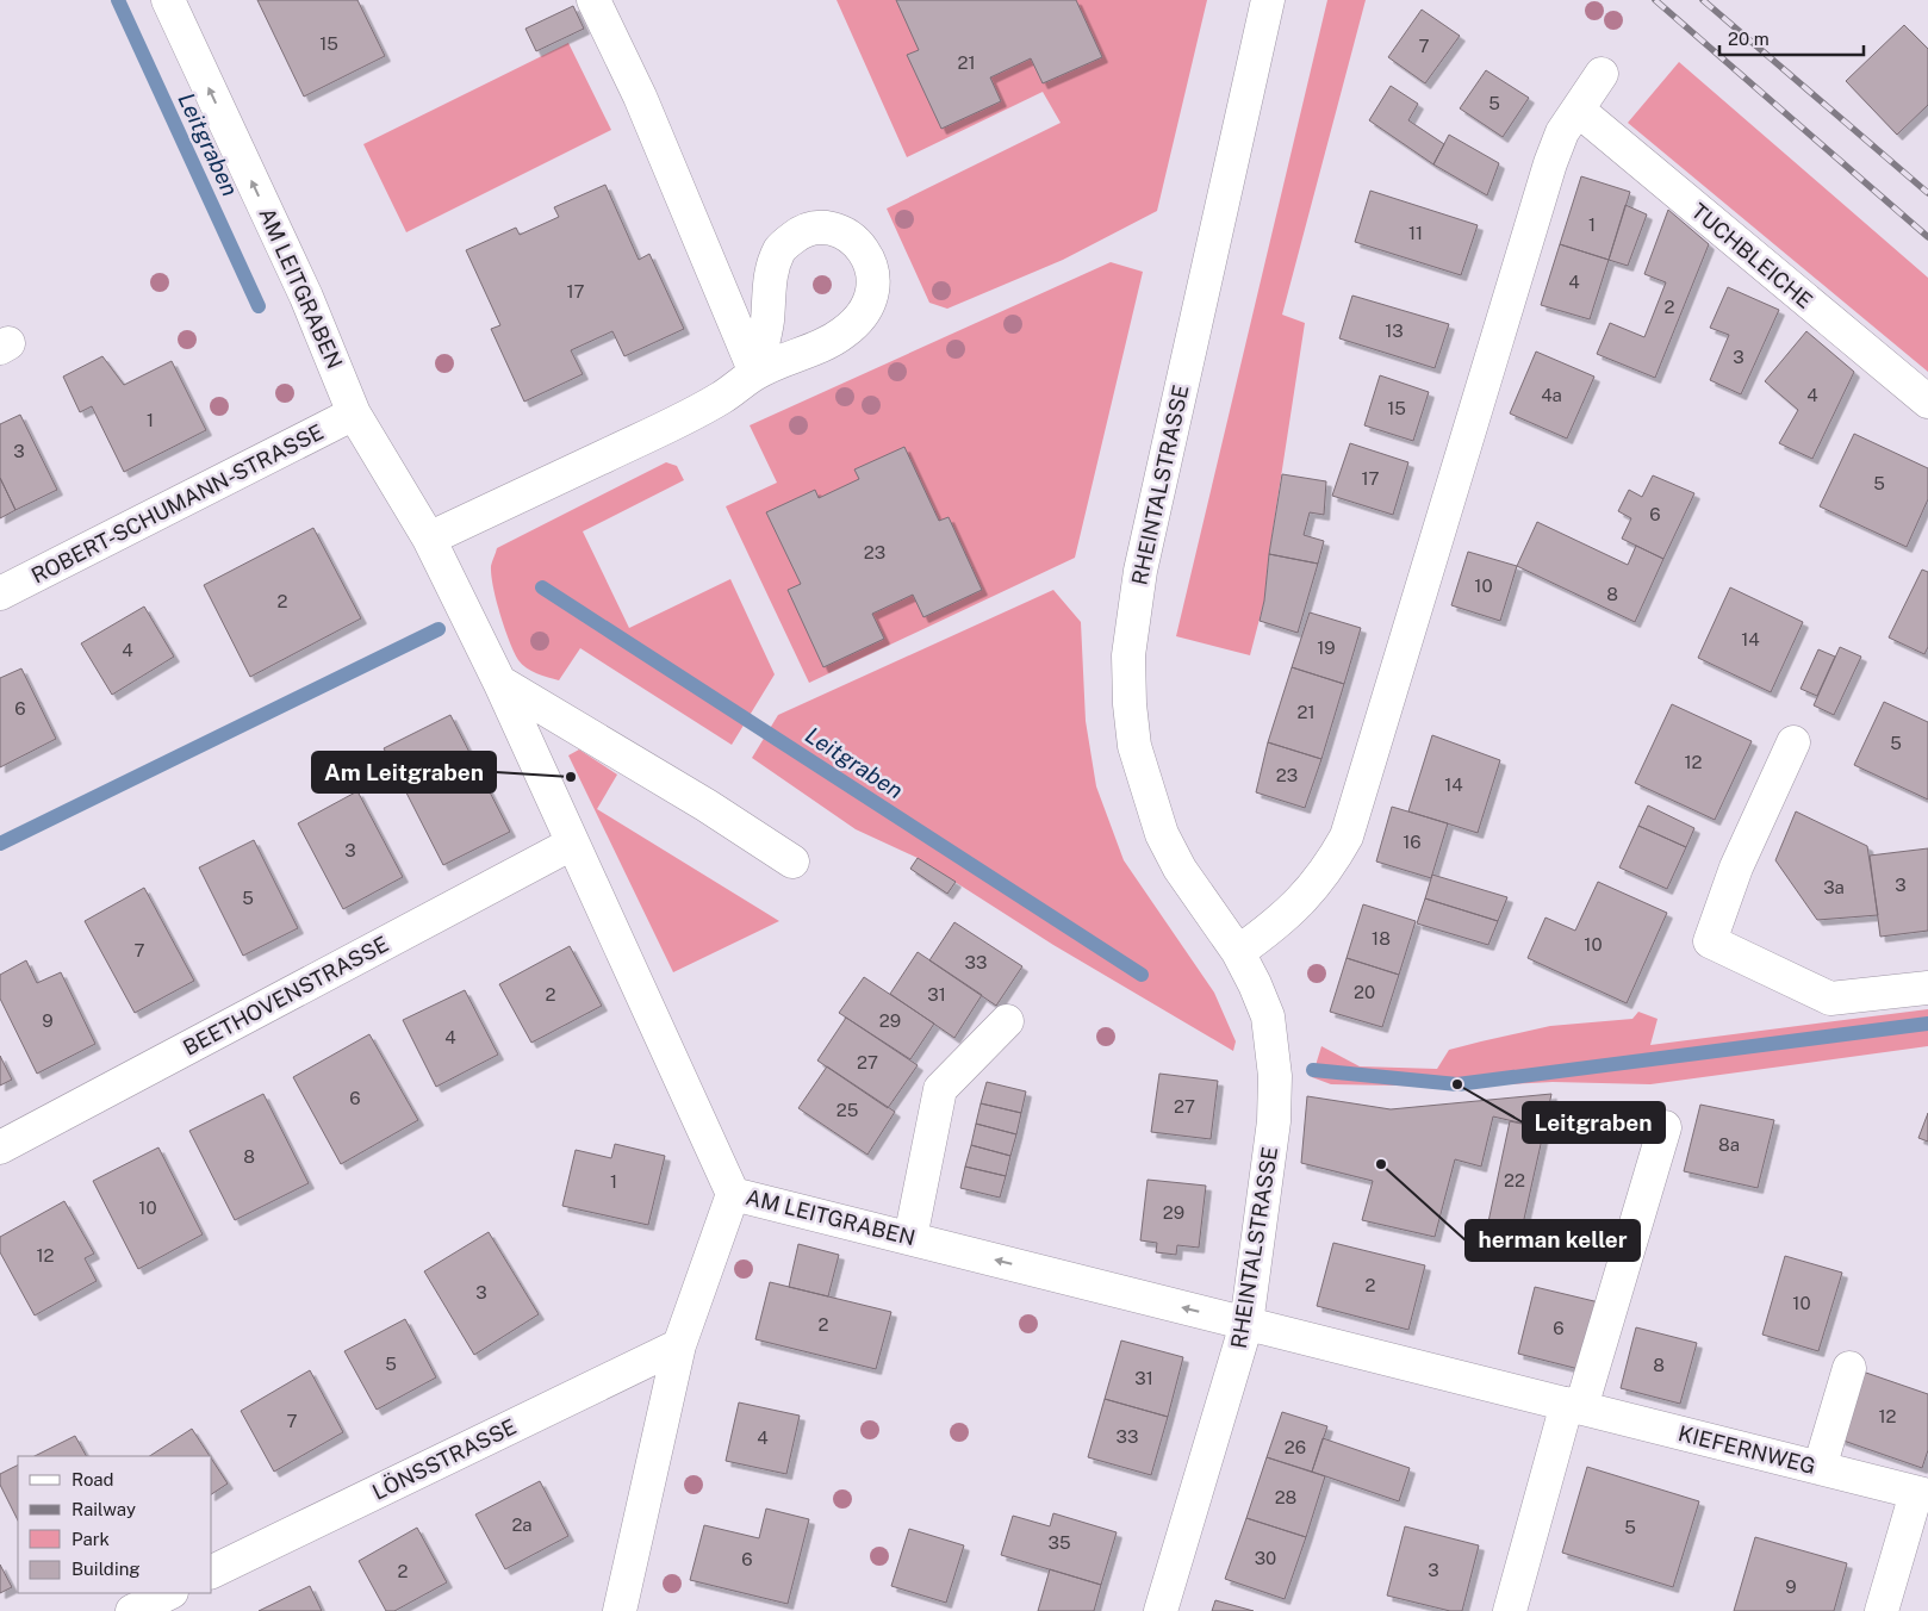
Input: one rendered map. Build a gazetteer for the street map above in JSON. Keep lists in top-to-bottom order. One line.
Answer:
{"streets":{"street":["TUCHBLEICHE","AM LEITGRABEN","RHEINTALSTRASSE","ROBERT-SCHUMANN-STRASSE","BEETHOVENSTRASSE","KIEFERNWEG","LÖNSSTRASSE"]},"crossings":[["AM LEITGRABEN","RHEINTALSTRASSE"],["AM LEITGRABEN","ROBERT-SCHUMANN-STRASSE"],["AM LEITGRABEN","BEETHOVENSTRASSE"],["AM LEITGRABEN","KIEFERNWEG"],["RHEINTALSTRASSE","KIEFERNWEG"]],"one_way":["AM LEITGRABEN"],"water":["Leitgraben"],"places":["Am Leitgraben","Leitgraben","herman keller"],"house_numbers":["15","7","21","5","1","11","4","17","2","13","3","4a","4","15","1","3","17","5","6","23","10","8","2","14","19","4","6","21","5","12","23","14","16","3","3","3a","5","18","10","7","33","20","2","31","9","29","4","27","6","27","25","8a","8","22","1","10","29","12","2","3","10","2","6","5","8","31","12","7","33","4","26","28","2a","5","35","30","6","3","2","9"],"legend":["Road","Railway","Park","Building"],"scale_bar":"20 m"}
